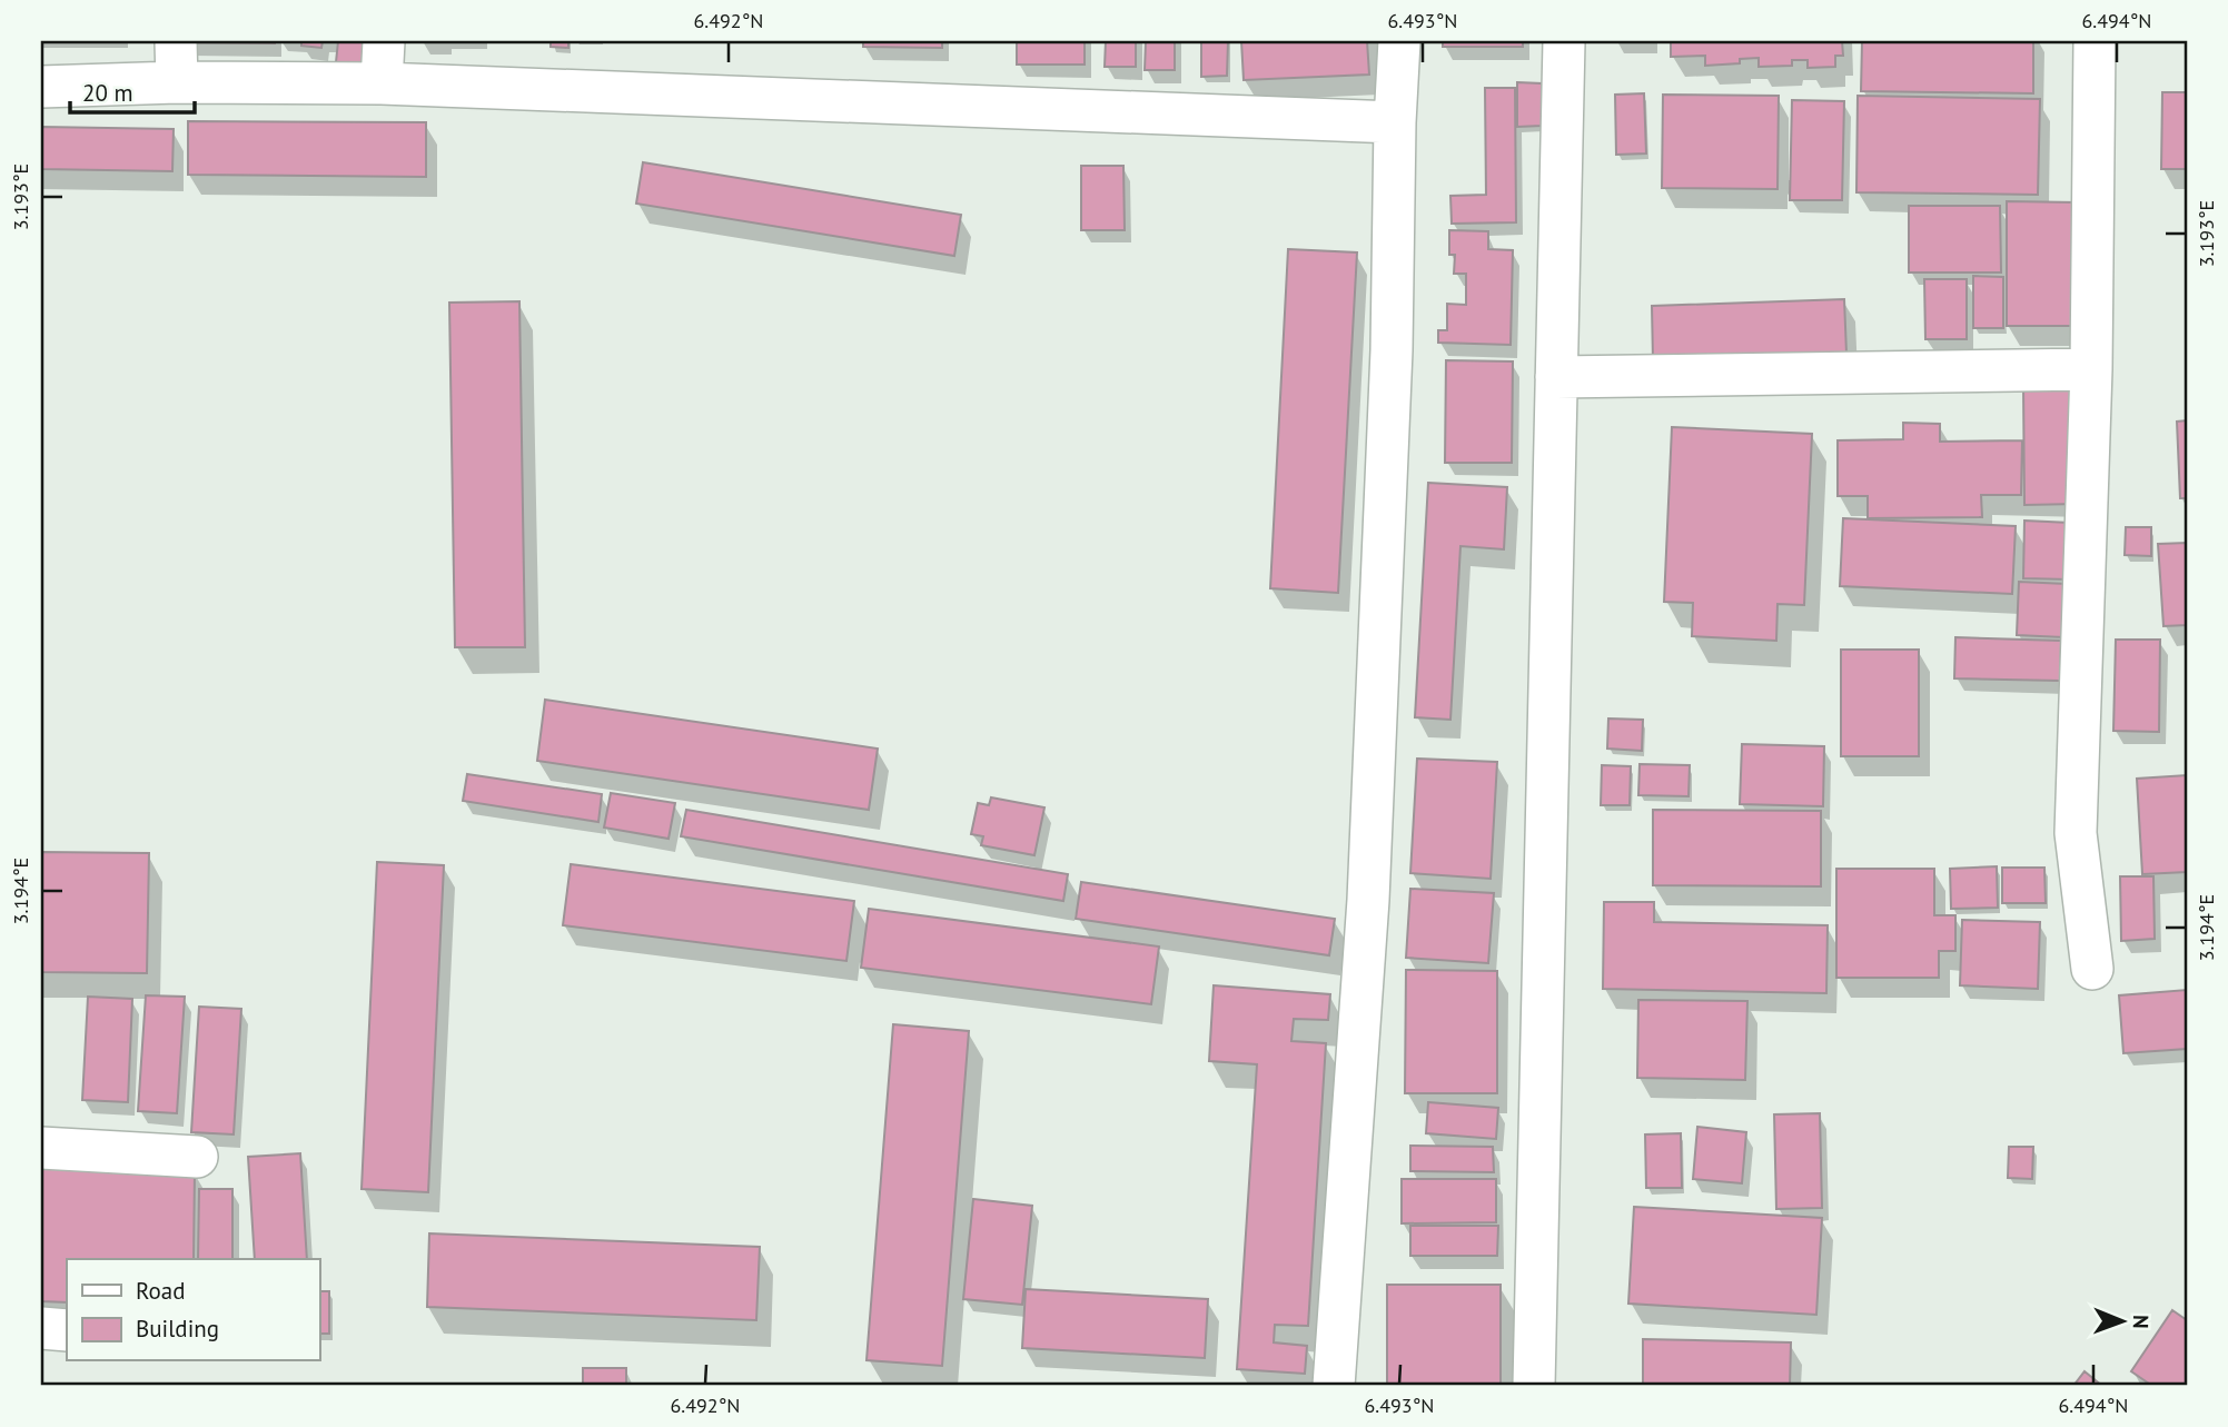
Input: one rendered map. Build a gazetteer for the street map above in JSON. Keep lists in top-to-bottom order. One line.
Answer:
{"legend":["Road","Building"],"scale_bar":"20 m","north":"right","coordinates":["6.492°N","6.493°N","6.494°N","3.193°E","3.194°E"]}
